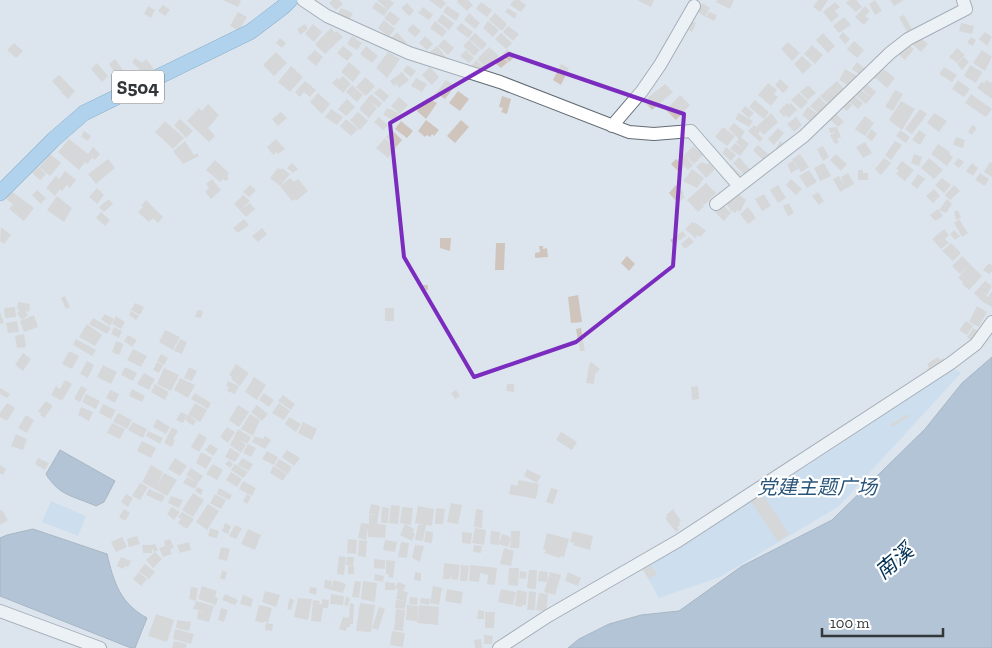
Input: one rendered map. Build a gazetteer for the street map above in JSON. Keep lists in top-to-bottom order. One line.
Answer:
{"streets":{"main road":["S504"]},"water":["南溪"],"parks":["党建主题广场"],"scale_bar":"100 m"}
